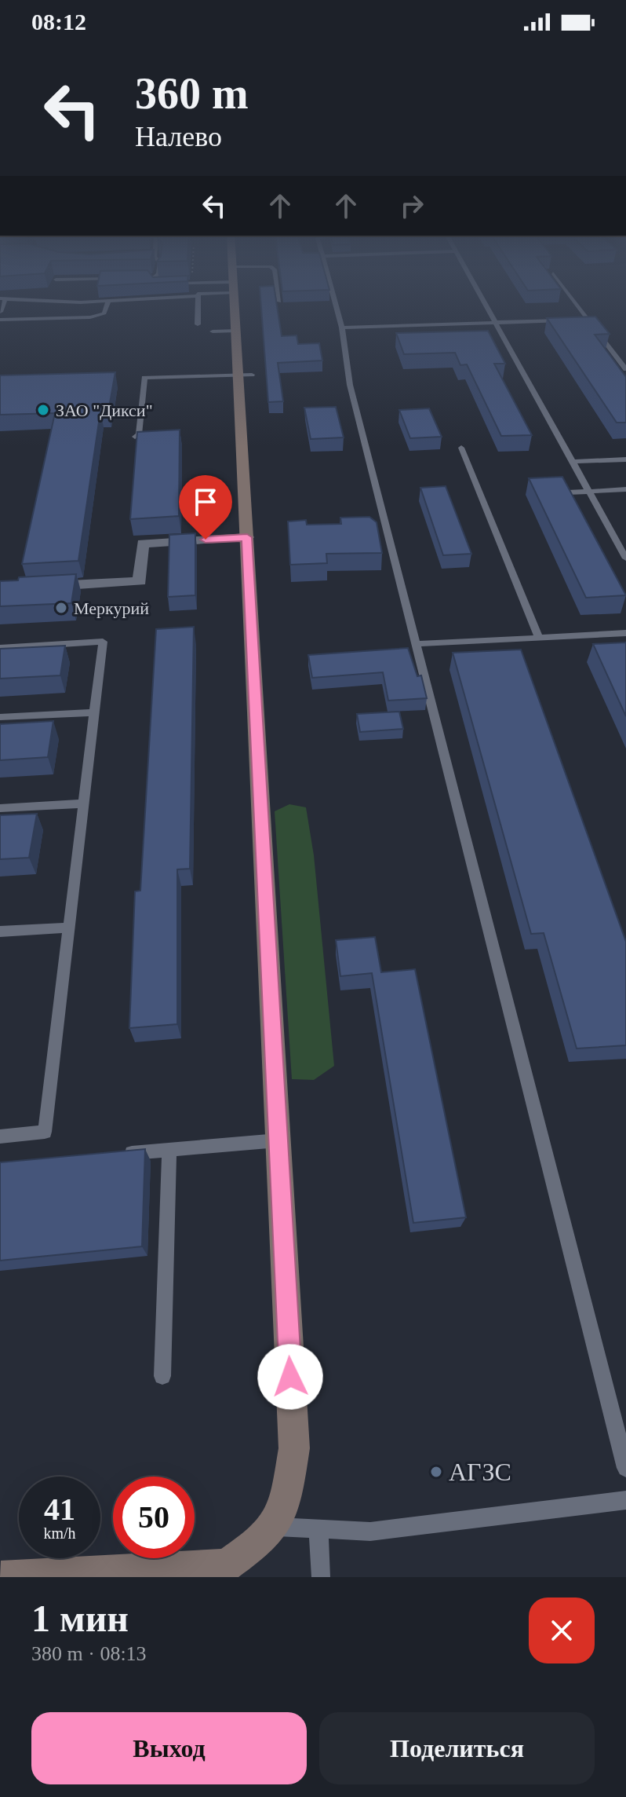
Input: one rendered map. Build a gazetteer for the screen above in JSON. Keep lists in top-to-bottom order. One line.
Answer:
{"places":["ЗАО \"Дикси\"","Меркурий","АГЗС"],"page":{"status":"08:12","turn":["360 m","Налево"],"speed":"41 km/h","limit":"50","heading":["1 мин","380 m · 08:13"],"buttons":["Выход","Поделиться"]}}
